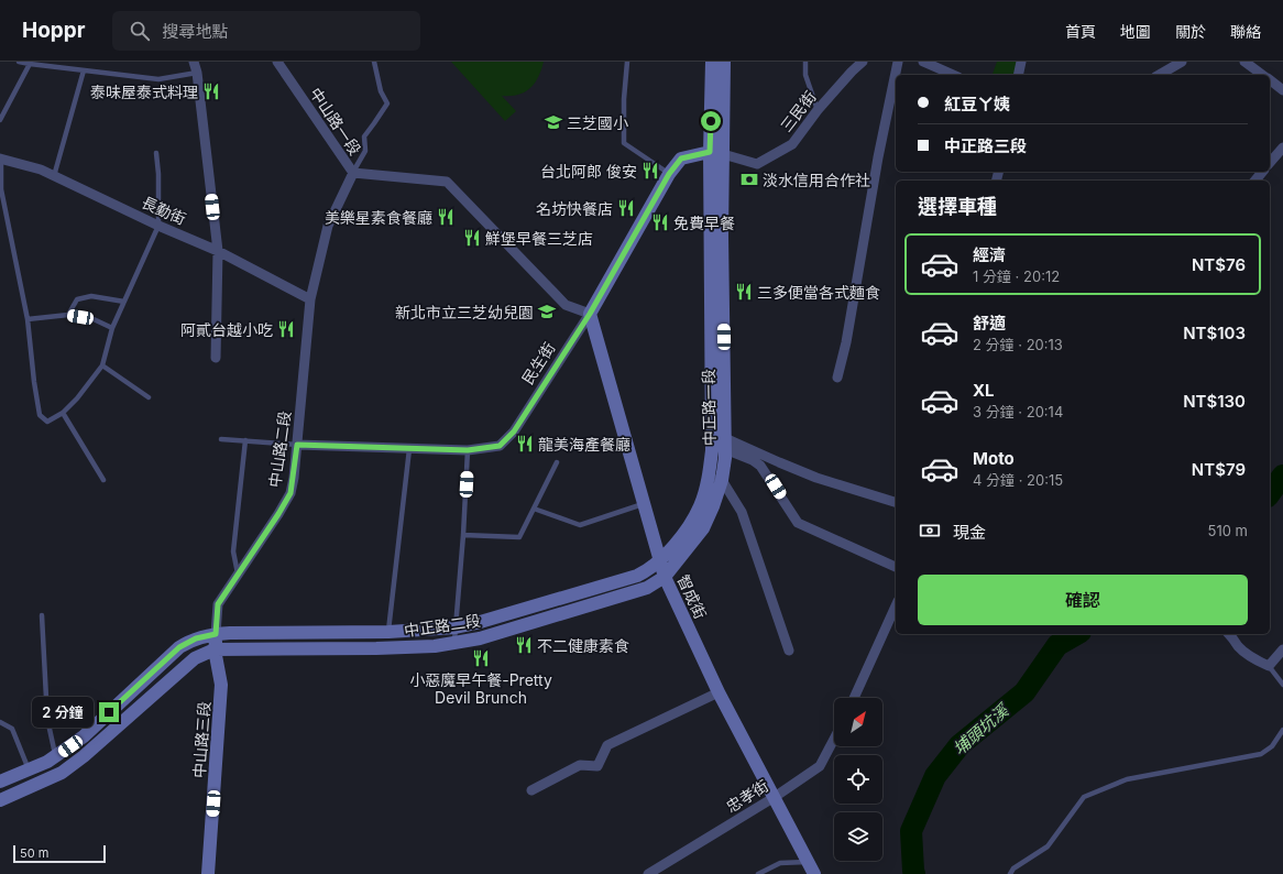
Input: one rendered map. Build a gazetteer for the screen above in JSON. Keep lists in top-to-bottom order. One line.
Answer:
{"streets":{"main road":["民生街","中正路一段","智成街","中正路二段","中山路三段"],"street":["三民街","中山路一段","長勤街","中山路二段","忠孝街"]},"crossings":[["三民街","民生街"],["三民街","中正路一段"],["中山路一段","長勤街"],["中山路一段","中山路二段"],["長勤街","中山路二段"],["民生街","中正路一段"],["民生街","中山路二段"],["民生街","智成街"],["中正路一段","智成街"],["中正路一段","中正路二段"],["中山路二段","中正路二段"],["中山路二段","中山路三段"],["智成街","中正路二段"],["智成街","忠孝街"],["中正路二段","中山路三段"]],"water":["埔頭坑溪"],"places":{"restaurant":["泰味屋泰式料理","台北阿郎 俊安","名坊快餐店","美樂星素食餐廳","免費早餐","鮮堡早餐三芝店","三多便當各式麵食","阿貳台越小吃","龍美海產餐廳","不二健康素食","小惡魔早午餐-Pretty Devil Brunch"],"school or university":["三芝國小","新北市立三芝幼兒園"],"bank":["淡水信用合作社"]},"scale_bar":"50 m","north":"top right","page":{"header":"Hoppr","search":"搜尋地點","nav":["首頁","地圖","關於","聯絡"],"banner":["紅豆ㄚ姨","中正路三段"],"heading":"選擇車種","list":[{"name":"經濟","note":"1 分鐘 · 20:12","value":"NT$76"},{"name":"舒適","note":"2 分鐘 · 20:13","value":"NT$103"},{"name":"XL","note":"3 分鐘 · 20:14","value":"NT$130"},{"name":"Moto","note":"4 分鐘 · 20:15","value":"NT$79"}],"pay":["現金","510 m"],"buttons":"確認","bubble":"2 分鐘","scale":"50 m"}}
